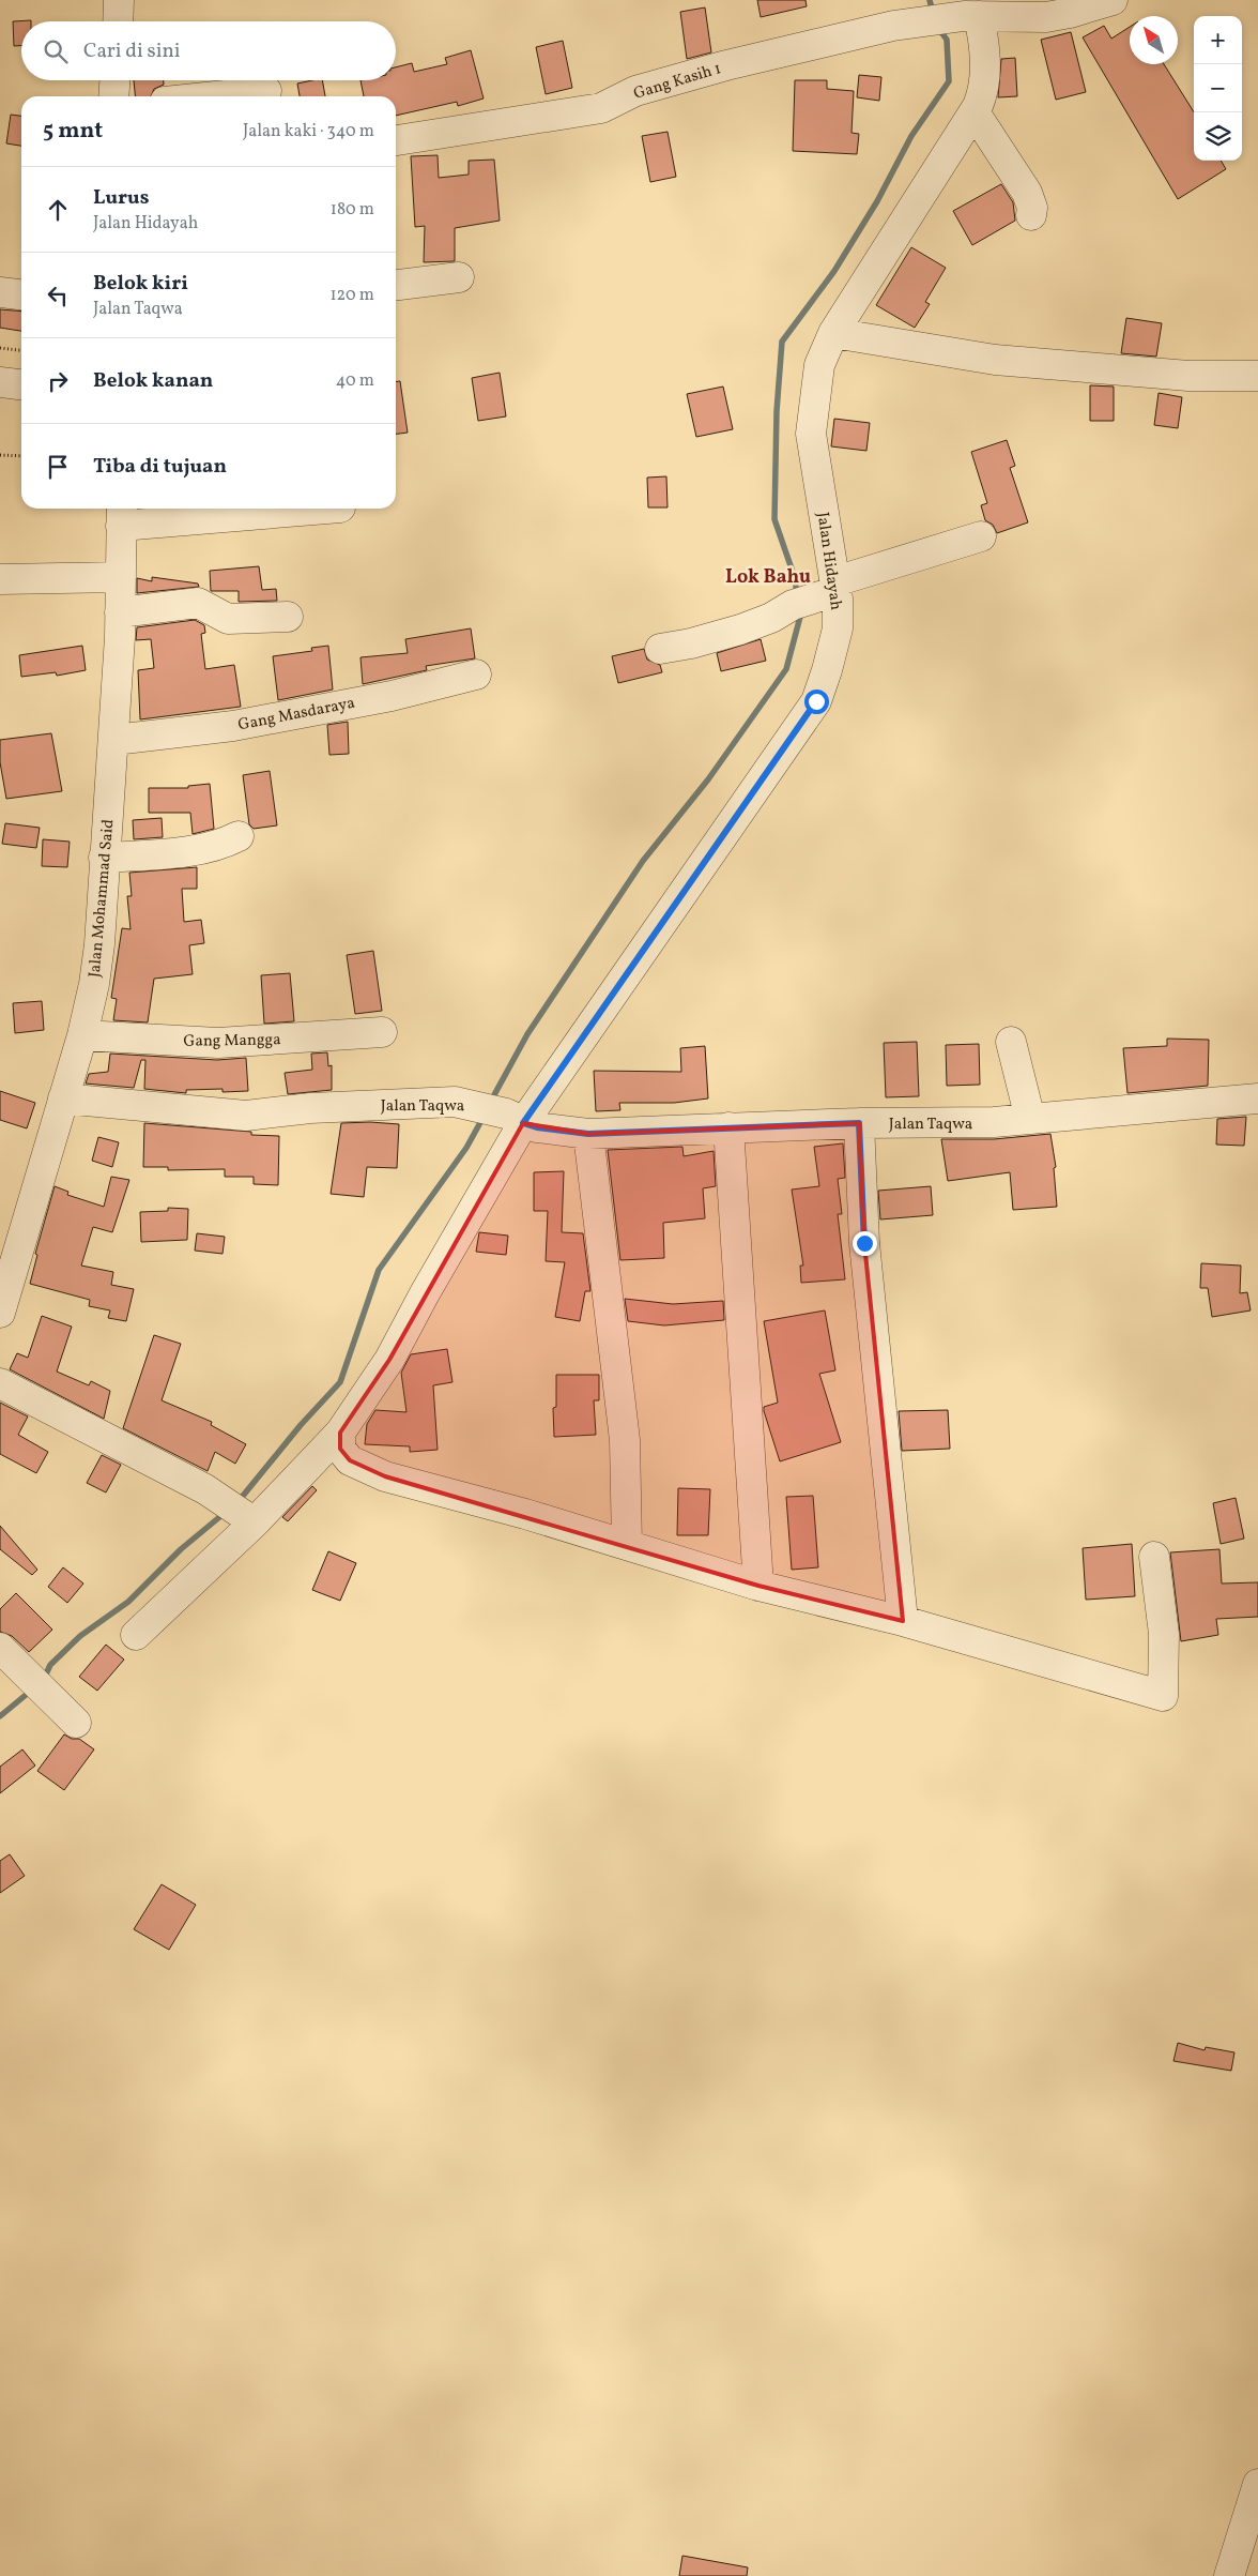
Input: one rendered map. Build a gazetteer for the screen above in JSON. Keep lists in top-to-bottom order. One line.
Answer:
{"streets":{"street":["Gang Kasih 1","Jalan Hidayah","Gang Masdaraya","Jalan Mohammad Said","Gang Mangga","Jalan Taqwa"]},"crossings":[["Gang Kasih 1","Jalan Hidayah"],["Jalan Hidayah","Jalan Taqwa"],["Gang Masdaraya","Jalan Mohammad Said"],["Jalan Mohammad Said","Gang Mangga"],["Jalan Mohammad Said","Jalan Taqwa"]],"districts":["Lok Bahu"],"north":"top left","page":{"map_buttons":["+","−"],"search":"Cari di sini","heading":["5 mnt","Jalan kaki · 340 m"],"list":[["Lurus","Jalan Hidayah","180 m"],["Belok kiri","Jalan Taqwa","120 m"],["Belok kanan","40 m"],"Tiba di tujuan"]}}
